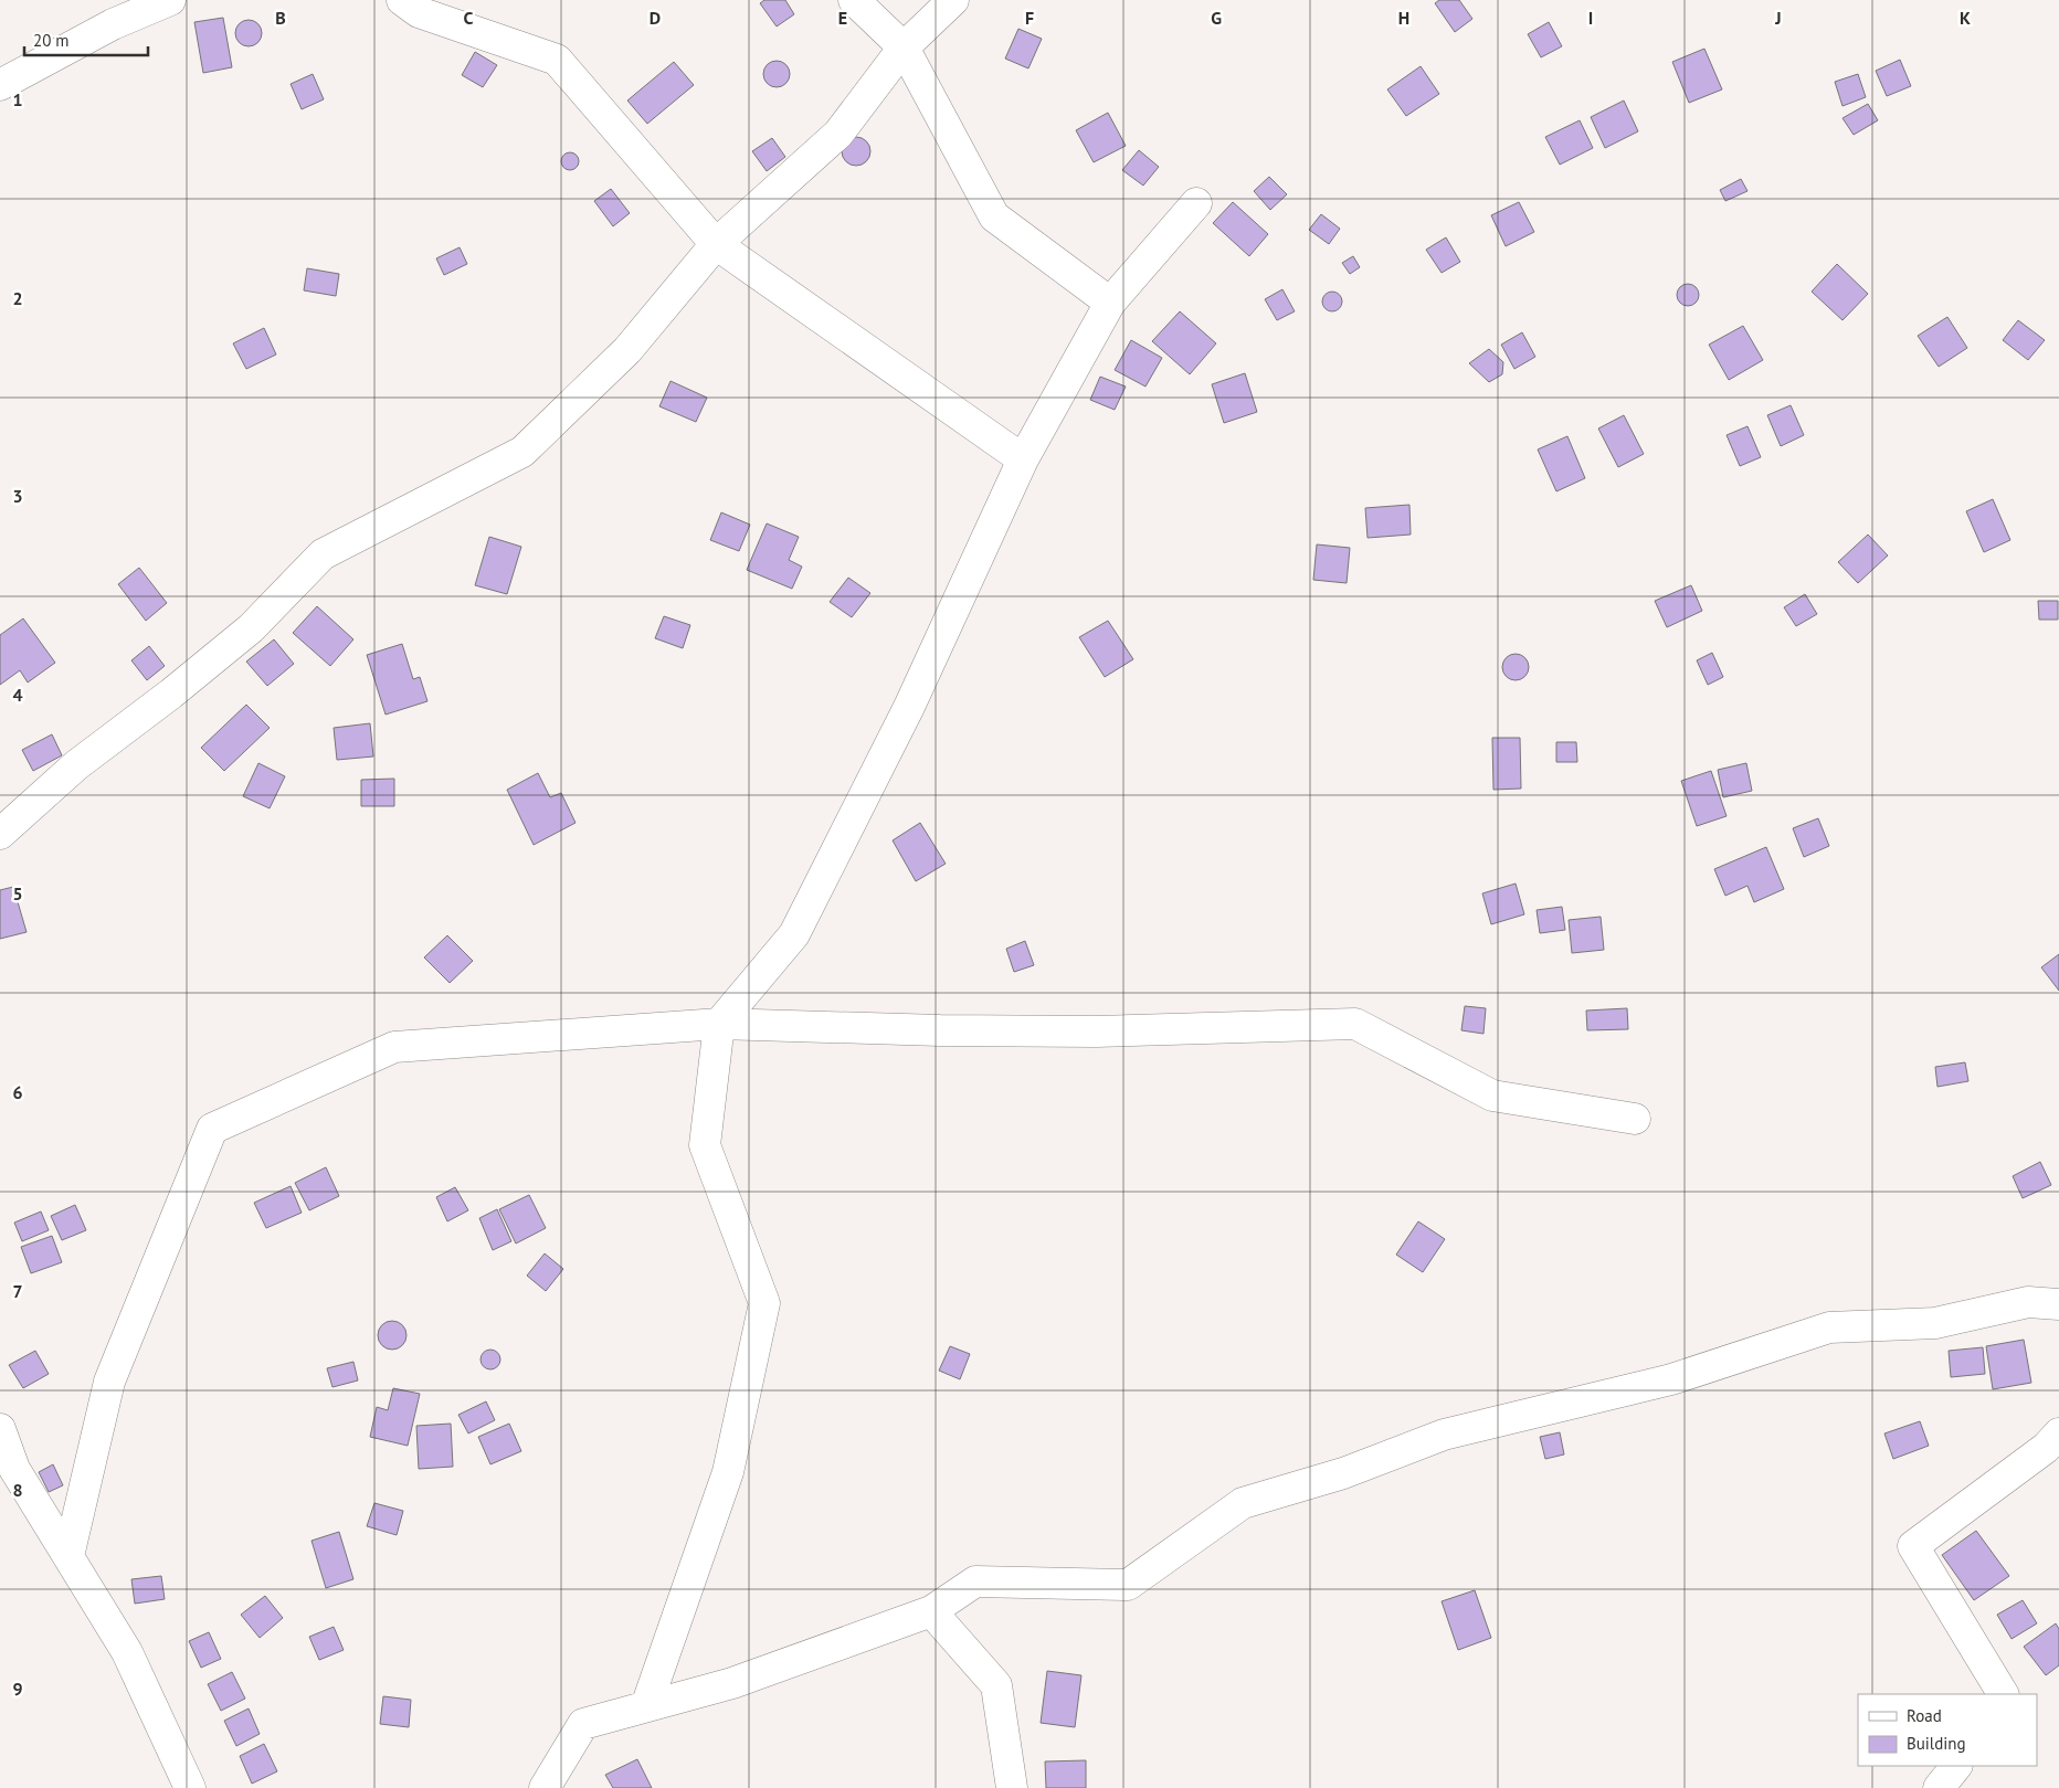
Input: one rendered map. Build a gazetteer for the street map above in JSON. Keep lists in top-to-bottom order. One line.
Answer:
{"legend":["Road","Building"],"scale_bar":"20 m","grid":{"columns":["B","C","D","E","F","G","H","I","J","K"],"rows":["1","2","3","4","5","6","7","8","9"]}}
